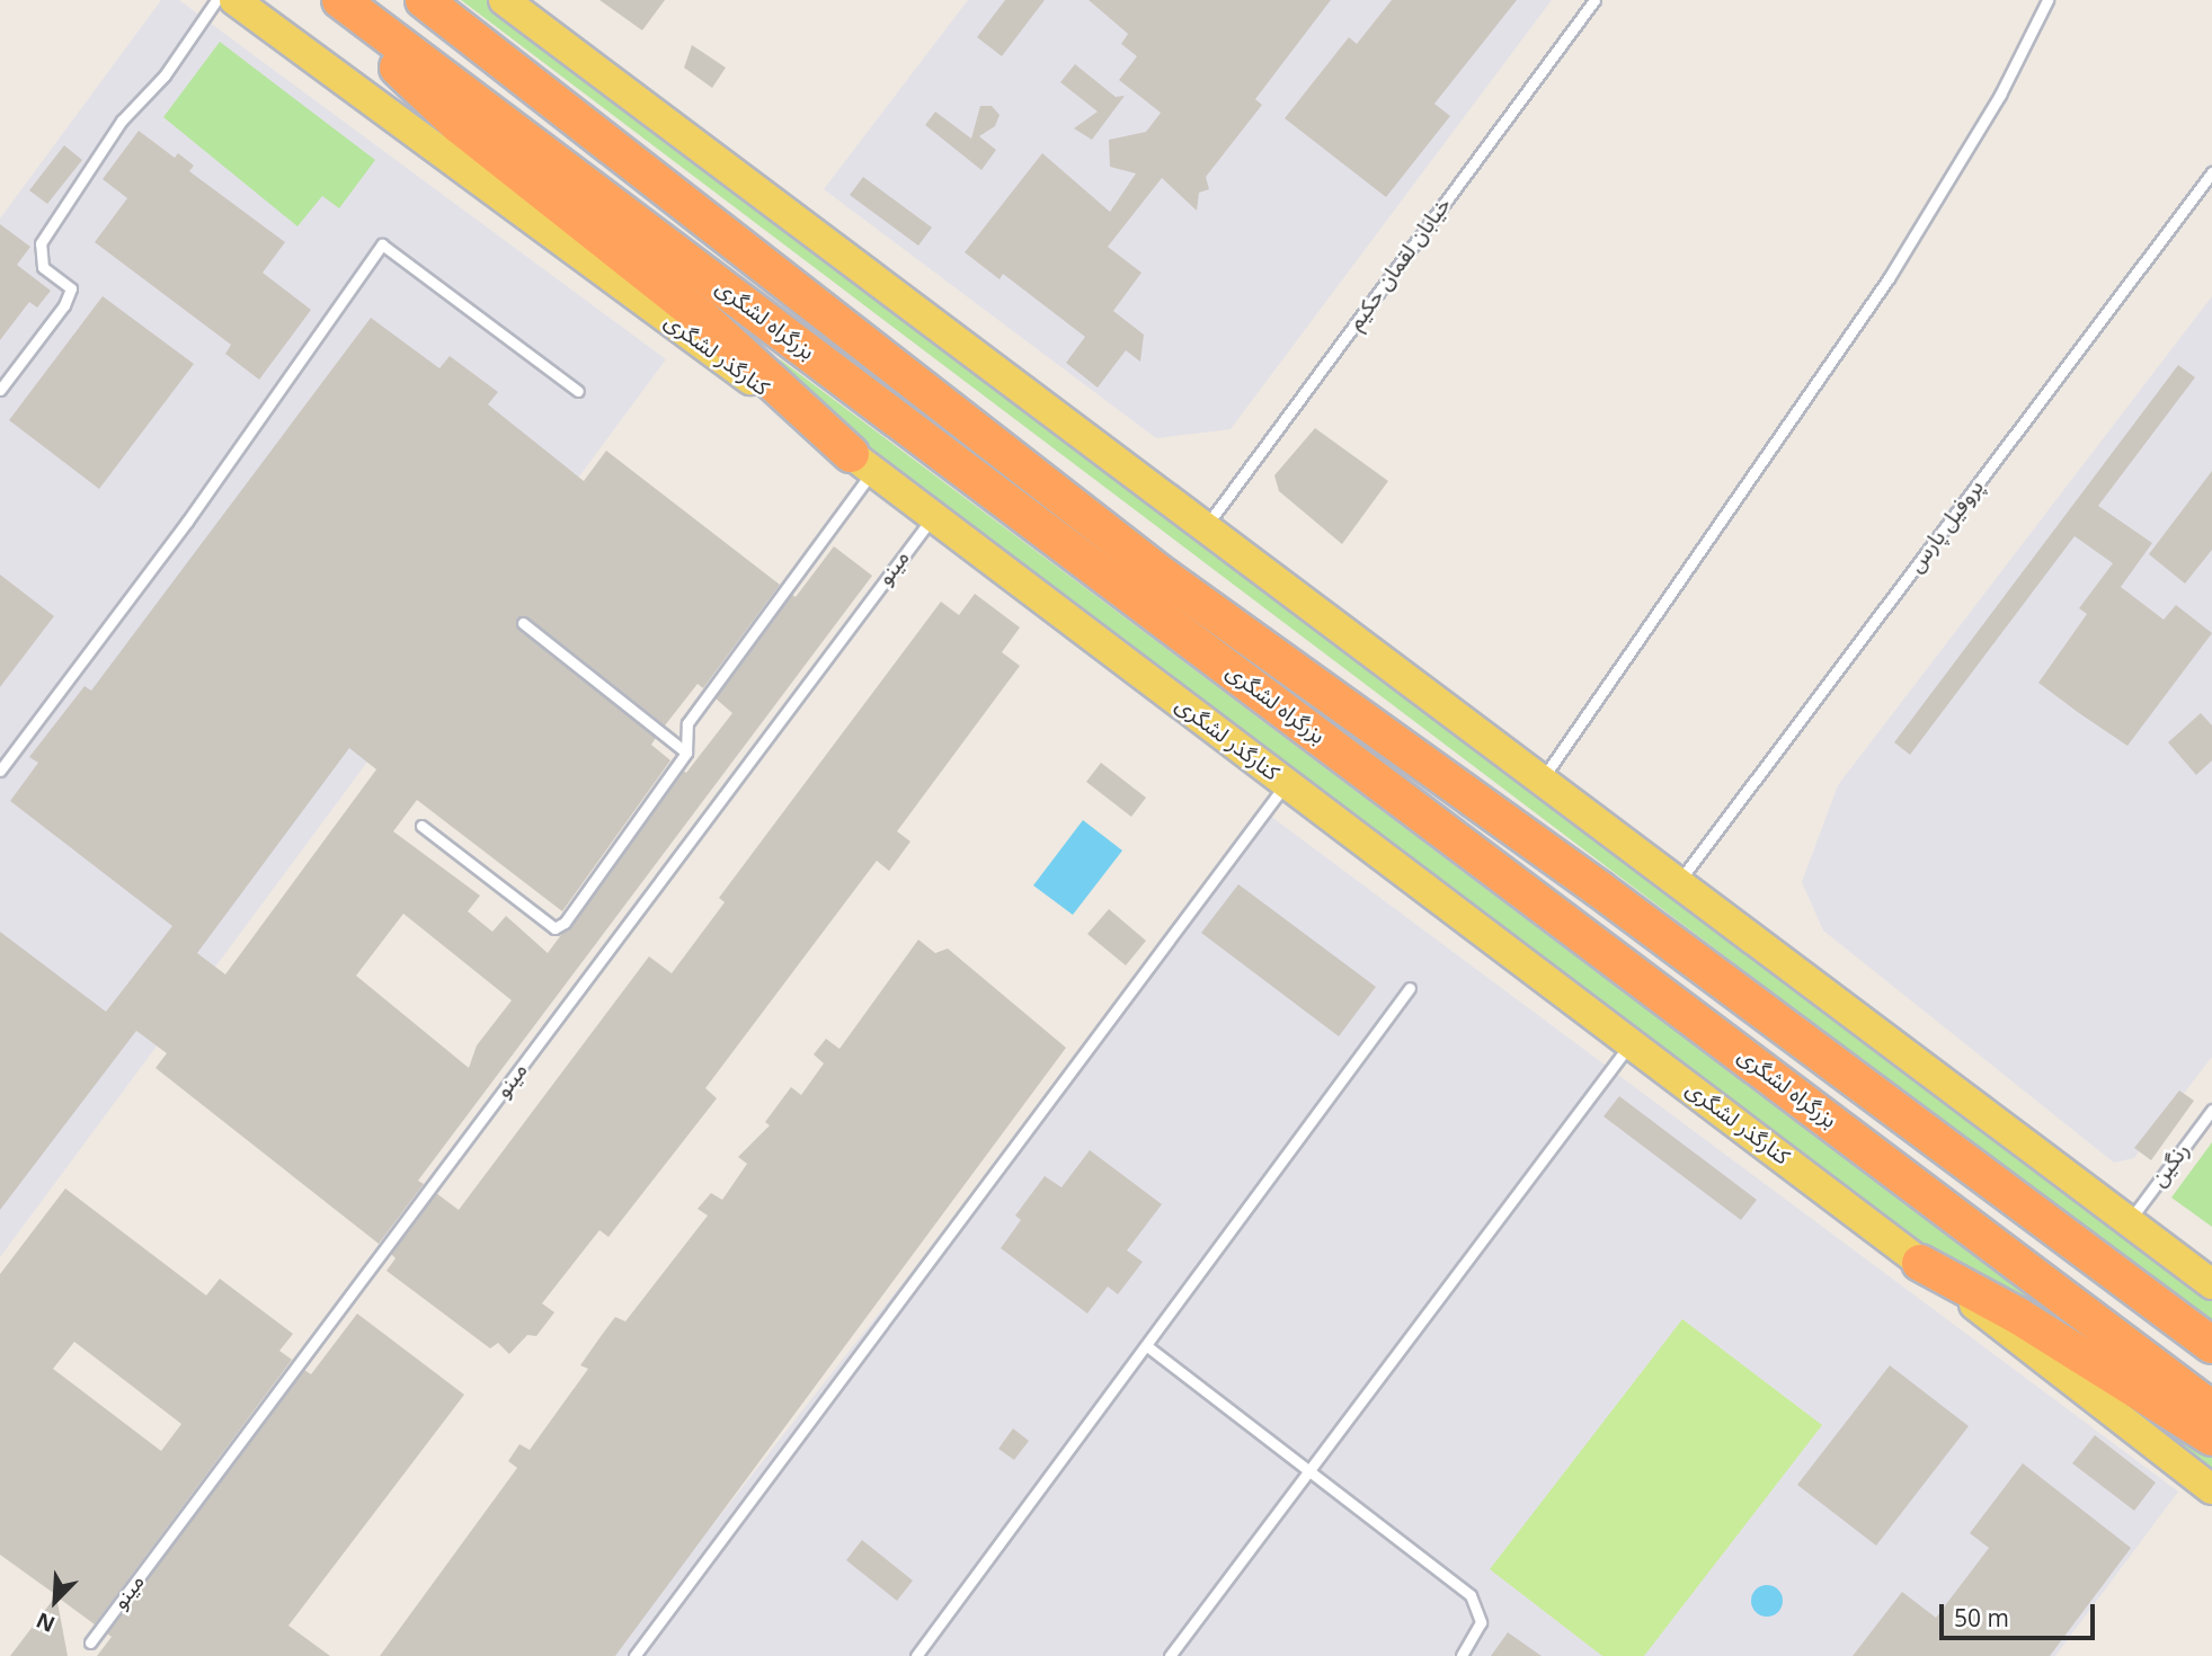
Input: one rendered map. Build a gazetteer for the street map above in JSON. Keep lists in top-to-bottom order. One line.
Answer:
{"streets":{"highway":["بزرگراه لشگری"],"main road":["کنارگذر لشگری"],"lane":["خیابان لقمان حکیم","پروفیل پارس","مینو","رنگین"]},"crossings":[["کنارگذر لشگری","مینو"]],"scale_bar":"50 m","north":"bottom left"}
